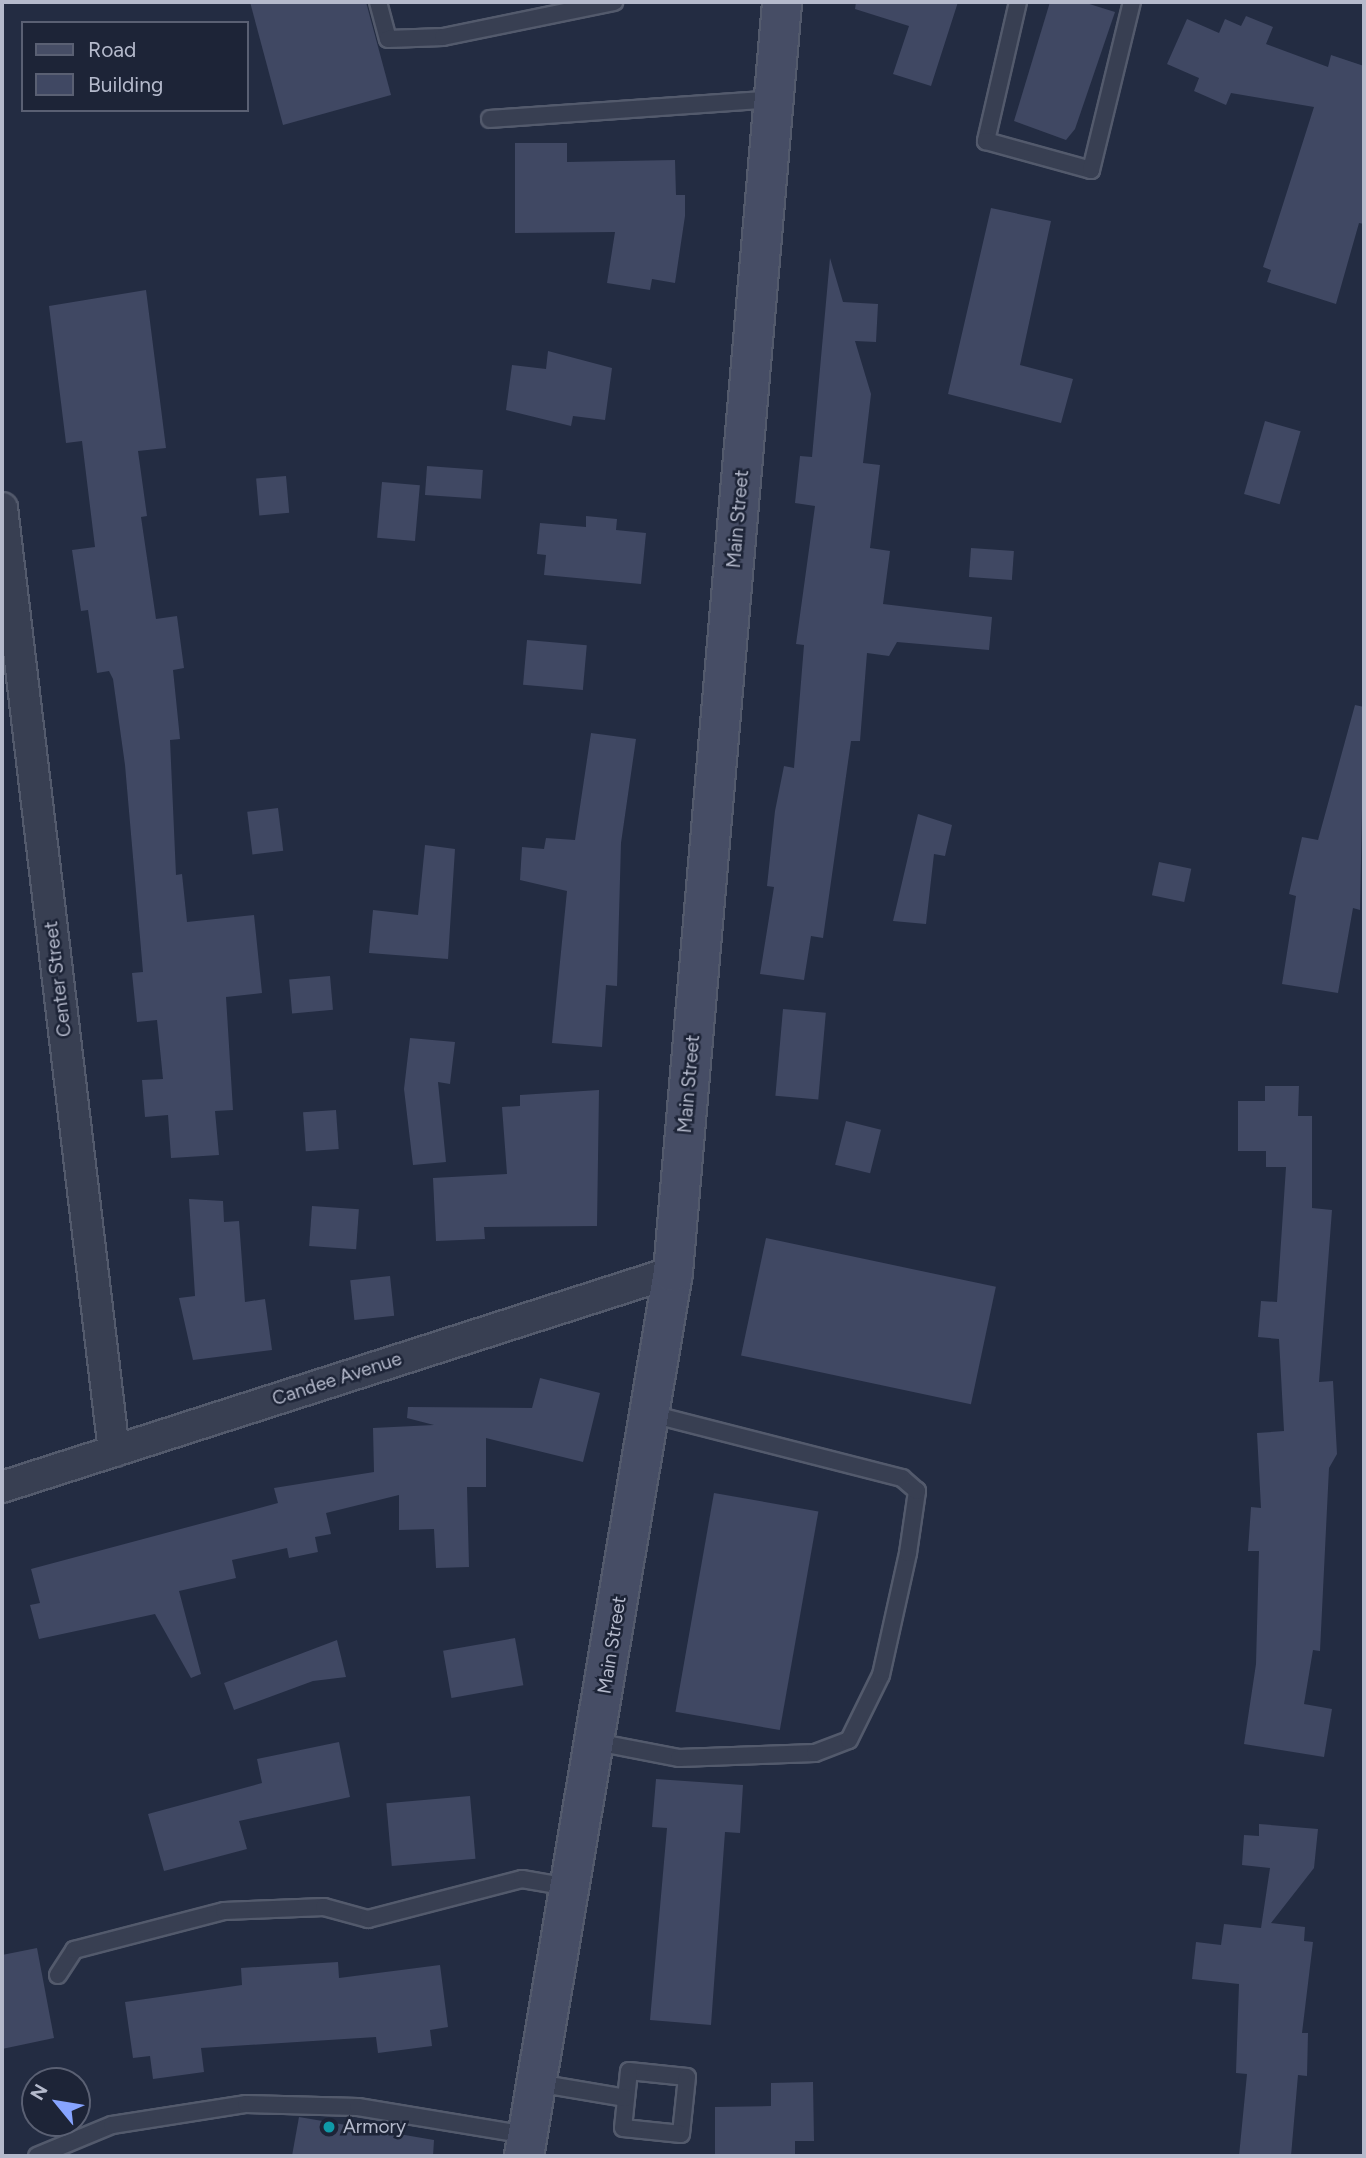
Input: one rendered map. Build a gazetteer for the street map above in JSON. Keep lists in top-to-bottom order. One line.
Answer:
{"streets":{"main road":["Main Street"],"street":["Center Street","Candee Avenue"]},"crossings":[["Main Street","Candee Avenue"],["Center Street","Candee Avenue"]],"places":["Armory"],"legend":["Road","Building"],"north":"top left"}
